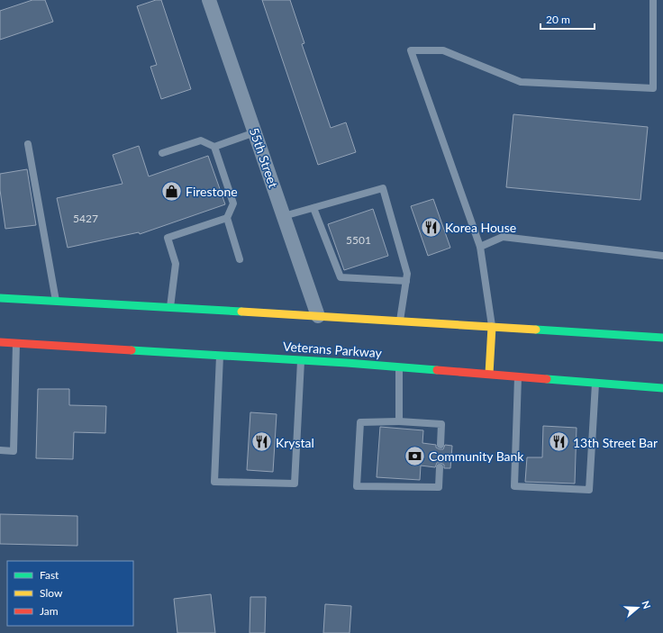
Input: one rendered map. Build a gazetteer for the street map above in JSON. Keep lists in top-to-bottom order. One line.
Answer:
{"streets":{"main road":["Veterans Parkway"],"street":["55th Street"]},"places":{"shop":["Firestone"],"restaurant":["Korea House","Krystal","13th Street Bar"],"bank":["Community Bank"]},"house_numbers":["5427","5501"],"legend":["Fast","Slow","Jam"],"scale_bar":"20 m","north":"right"}
